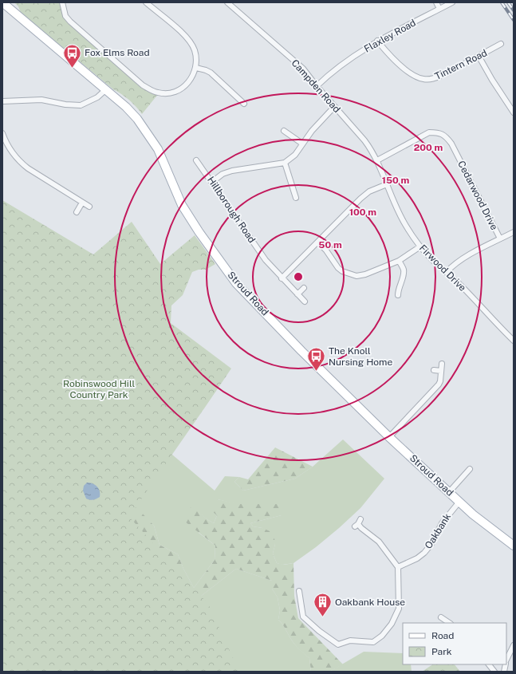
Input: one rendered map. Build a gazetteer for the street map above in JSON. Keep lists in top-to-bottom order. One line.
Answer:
{"streets":{"main road":["Stroud Road"],"street":["Flaxley Road","Tintern Road","Campden Road","Cedarwood Drive","Hillborough Road","Firwood Drive","Oakbank"]},"crossings":[["Flaxley Road","Tintern Road"],["Flaxley Road","Campden Road"],["Campden Road","Cedarwood Drive"],["Campden Road","Firwood Drive"],["Stroud Road","Oakbank"]],"parks":["Robinswood Hill Country Park"],"places":{"bus stop":["Fox Elms Road","The Knoll Nursing Home"],"building":["Oakbank House"]},"legend":["Road","Park"],"rings":["200 m","150 m","100 m","50 m"]}
